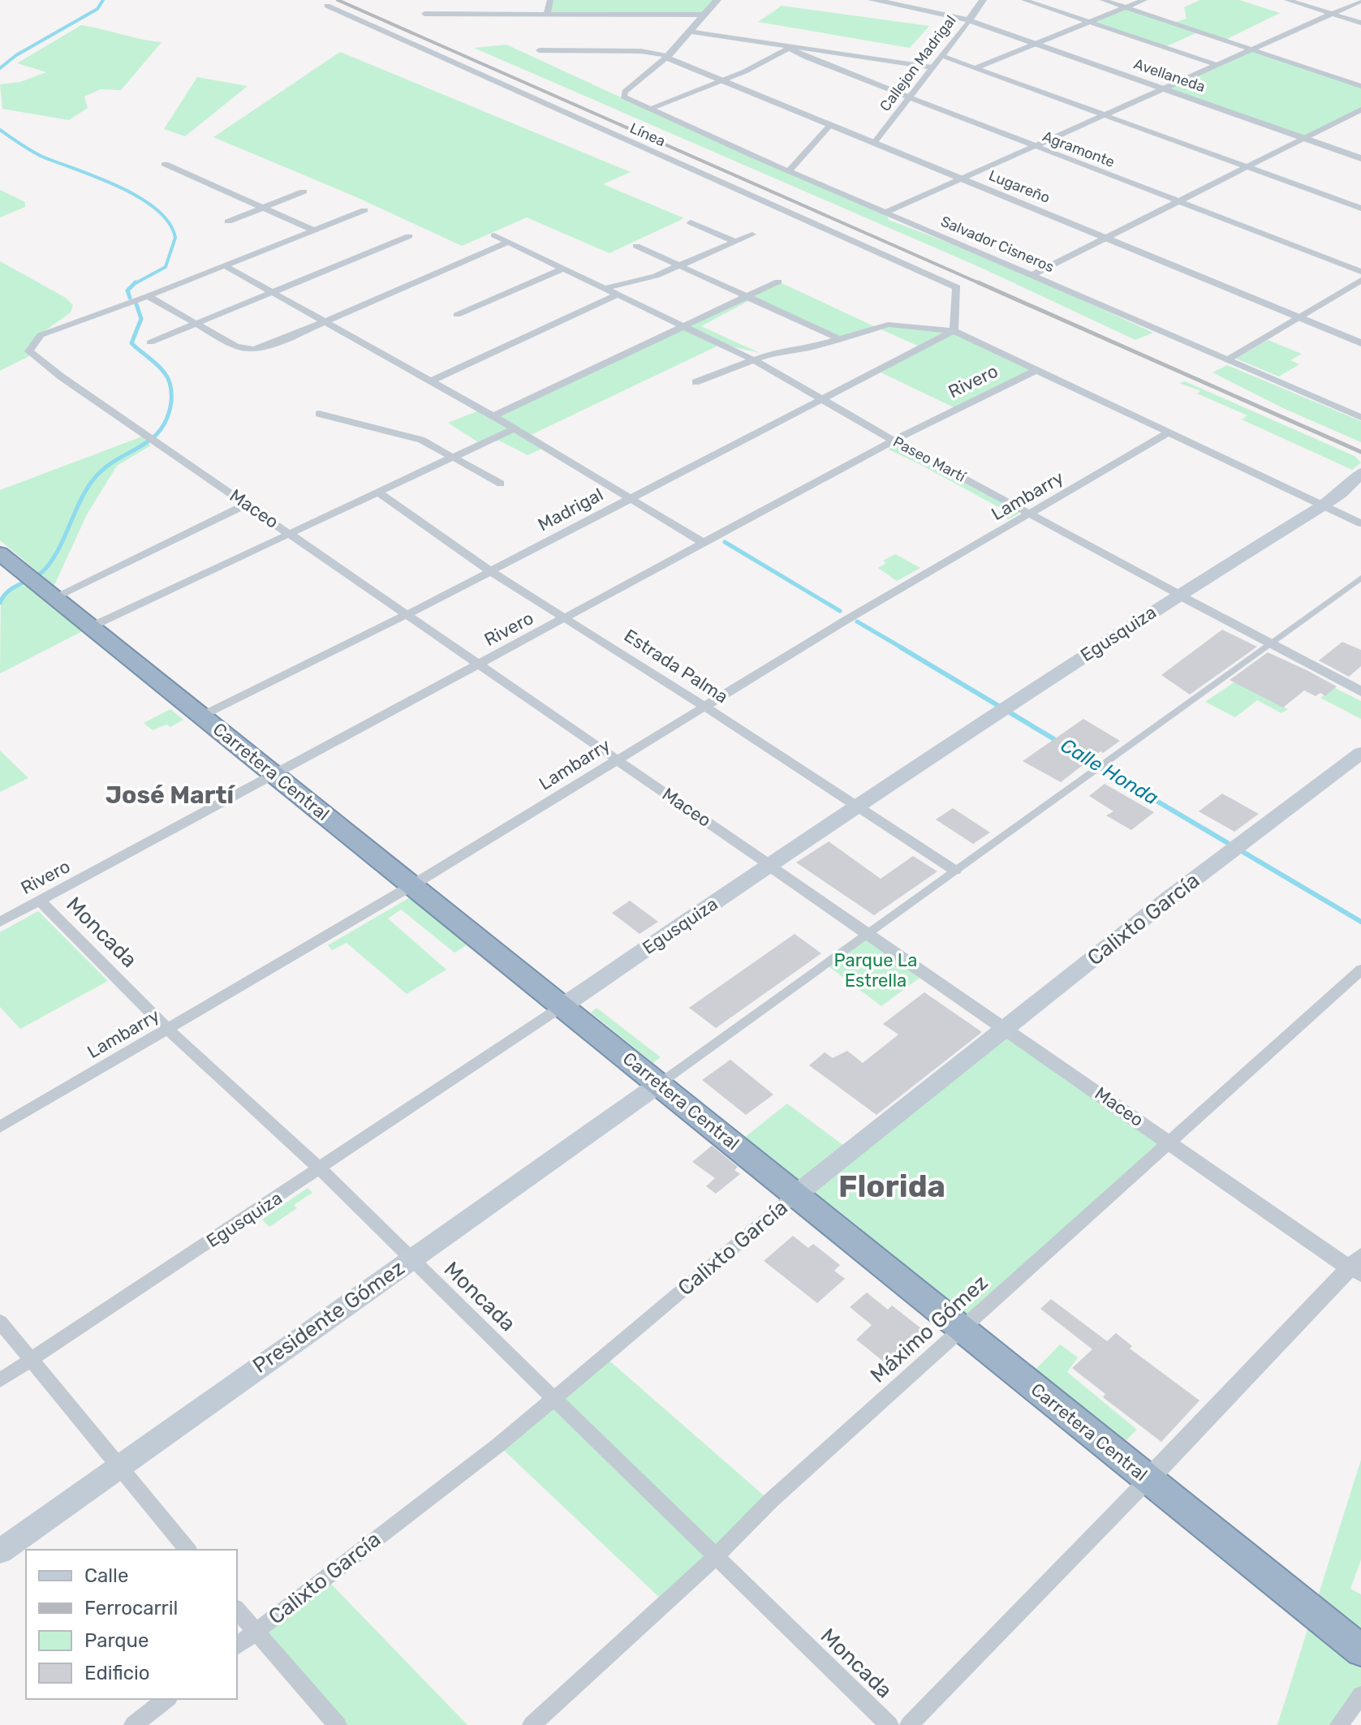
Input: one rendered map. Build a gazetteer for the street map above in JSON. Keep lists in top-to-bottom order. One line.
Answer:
{"streets":{"highway":["Carretera Central"],"main road":["Egusquiza","Calixto García","Presidente Gómez"],"street":["Callejon Madrigal","Avellaneda","Línea","Agramonte","Lugareño","Salvador Cisneros","Rivero","Paseo Martí","Lambarry","Maceo","Madrigal","Estrada Palma","Moncada","Máximo Gómez"]},"crossings":[["Callejon Madrigal","Avellaneda"],["Callejon Madrigal","Agramonte"],["Callejon Madrigal","Lugareño"],["Línea","Madrigal"],["Lugareño","Salvador Cisneros"],["Rivero","Paseo Martí"],["Rivero","Maceo"],["Rivero","Estrada Palma"],["Rivero","Carretera Central"],["Rivero","Moncada"],["Paseo Martí","Lambarry"],["Paseo Martí","Madrigal"],["Paseo Martí","Egusquiza"],["Lambarry","Maceo"],["Lambarry","Estrada Palma"],["Lambarry","Carretera Central"],["Lambarry","Moncada"],["Maceo","Madrigal"],["Maceo","Egusquiza"],["Maceo","Calixto García"],["Maceo","Máximo Gómez"],["Madrigal","Estrada Palma"],["Madrigal","Carretera Central"],["Egusquiza","Estrada Palma"],["Egusquiza","Carretera Central"],["Egusquiza","Moncada"],["Carretera Central","Calixto García"],["Carretera Central","Presidente Gómez"],["Carretera Central","Máximo Gómez"],["Calixto García","Moncada"],["Moncada","Presidente Gómez"],["Moncada","Máximo Gómez"]],"districts":["José Martí","Florida"],"water":["Calle Honda"],"parks":["Parque La Estrella"],"legend":["Calle","Ferrocarril","Parque","Edificio"]}
